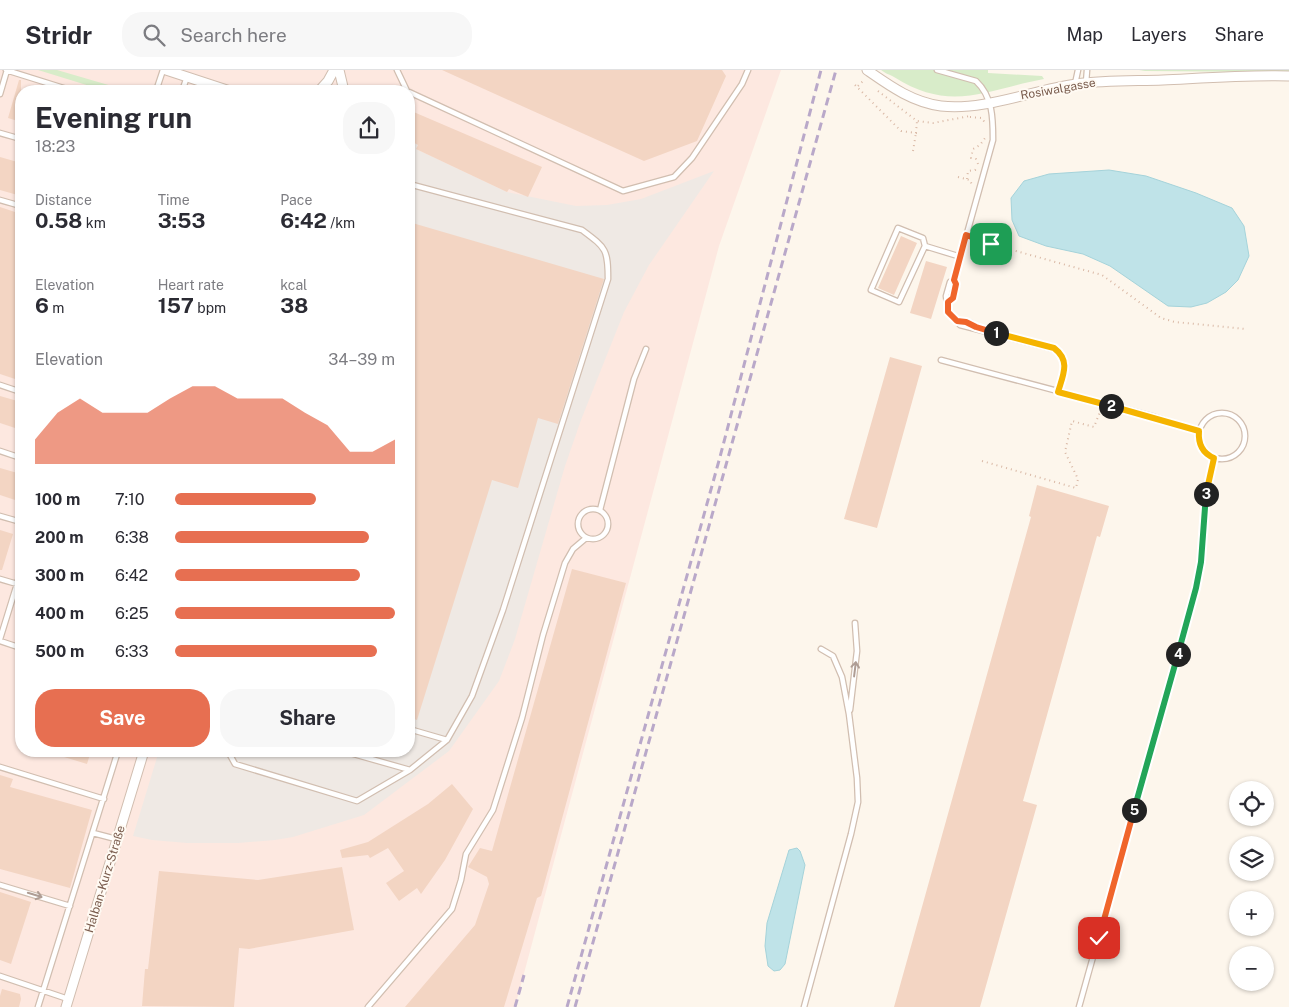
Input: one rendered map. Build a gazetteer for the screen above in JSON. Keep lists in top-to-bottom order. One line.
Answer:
{"streets":{"street":["Rosiwalgasse","Halban-Kurz-Straße"]},"page":{"header":"Stridr","search":"Search here","nav":["Map","Layers","Share"],"heading":["Evening run","18:23"],"stats":[["Distance","0.58 km"],["Time","3:53"],["Pace","6:42 /km"],["Elevation","6 m"],["Heart rate","157 bpm"],["kcal","38"]],"pins":["1","2","3","4","5"],"chart":["Elevation","34–39 m"],"list":[{"name":"100 m","note":"7:10"},{"name":"200 m","note":"6:38"},{"name":"300 m","note":"6:42"},{"name":"400 m","note":"6:25"},{"name":"500 m","note":"6:33"}],"buttons":["Save","Share"],"map_buttons":["+","−"]}}
